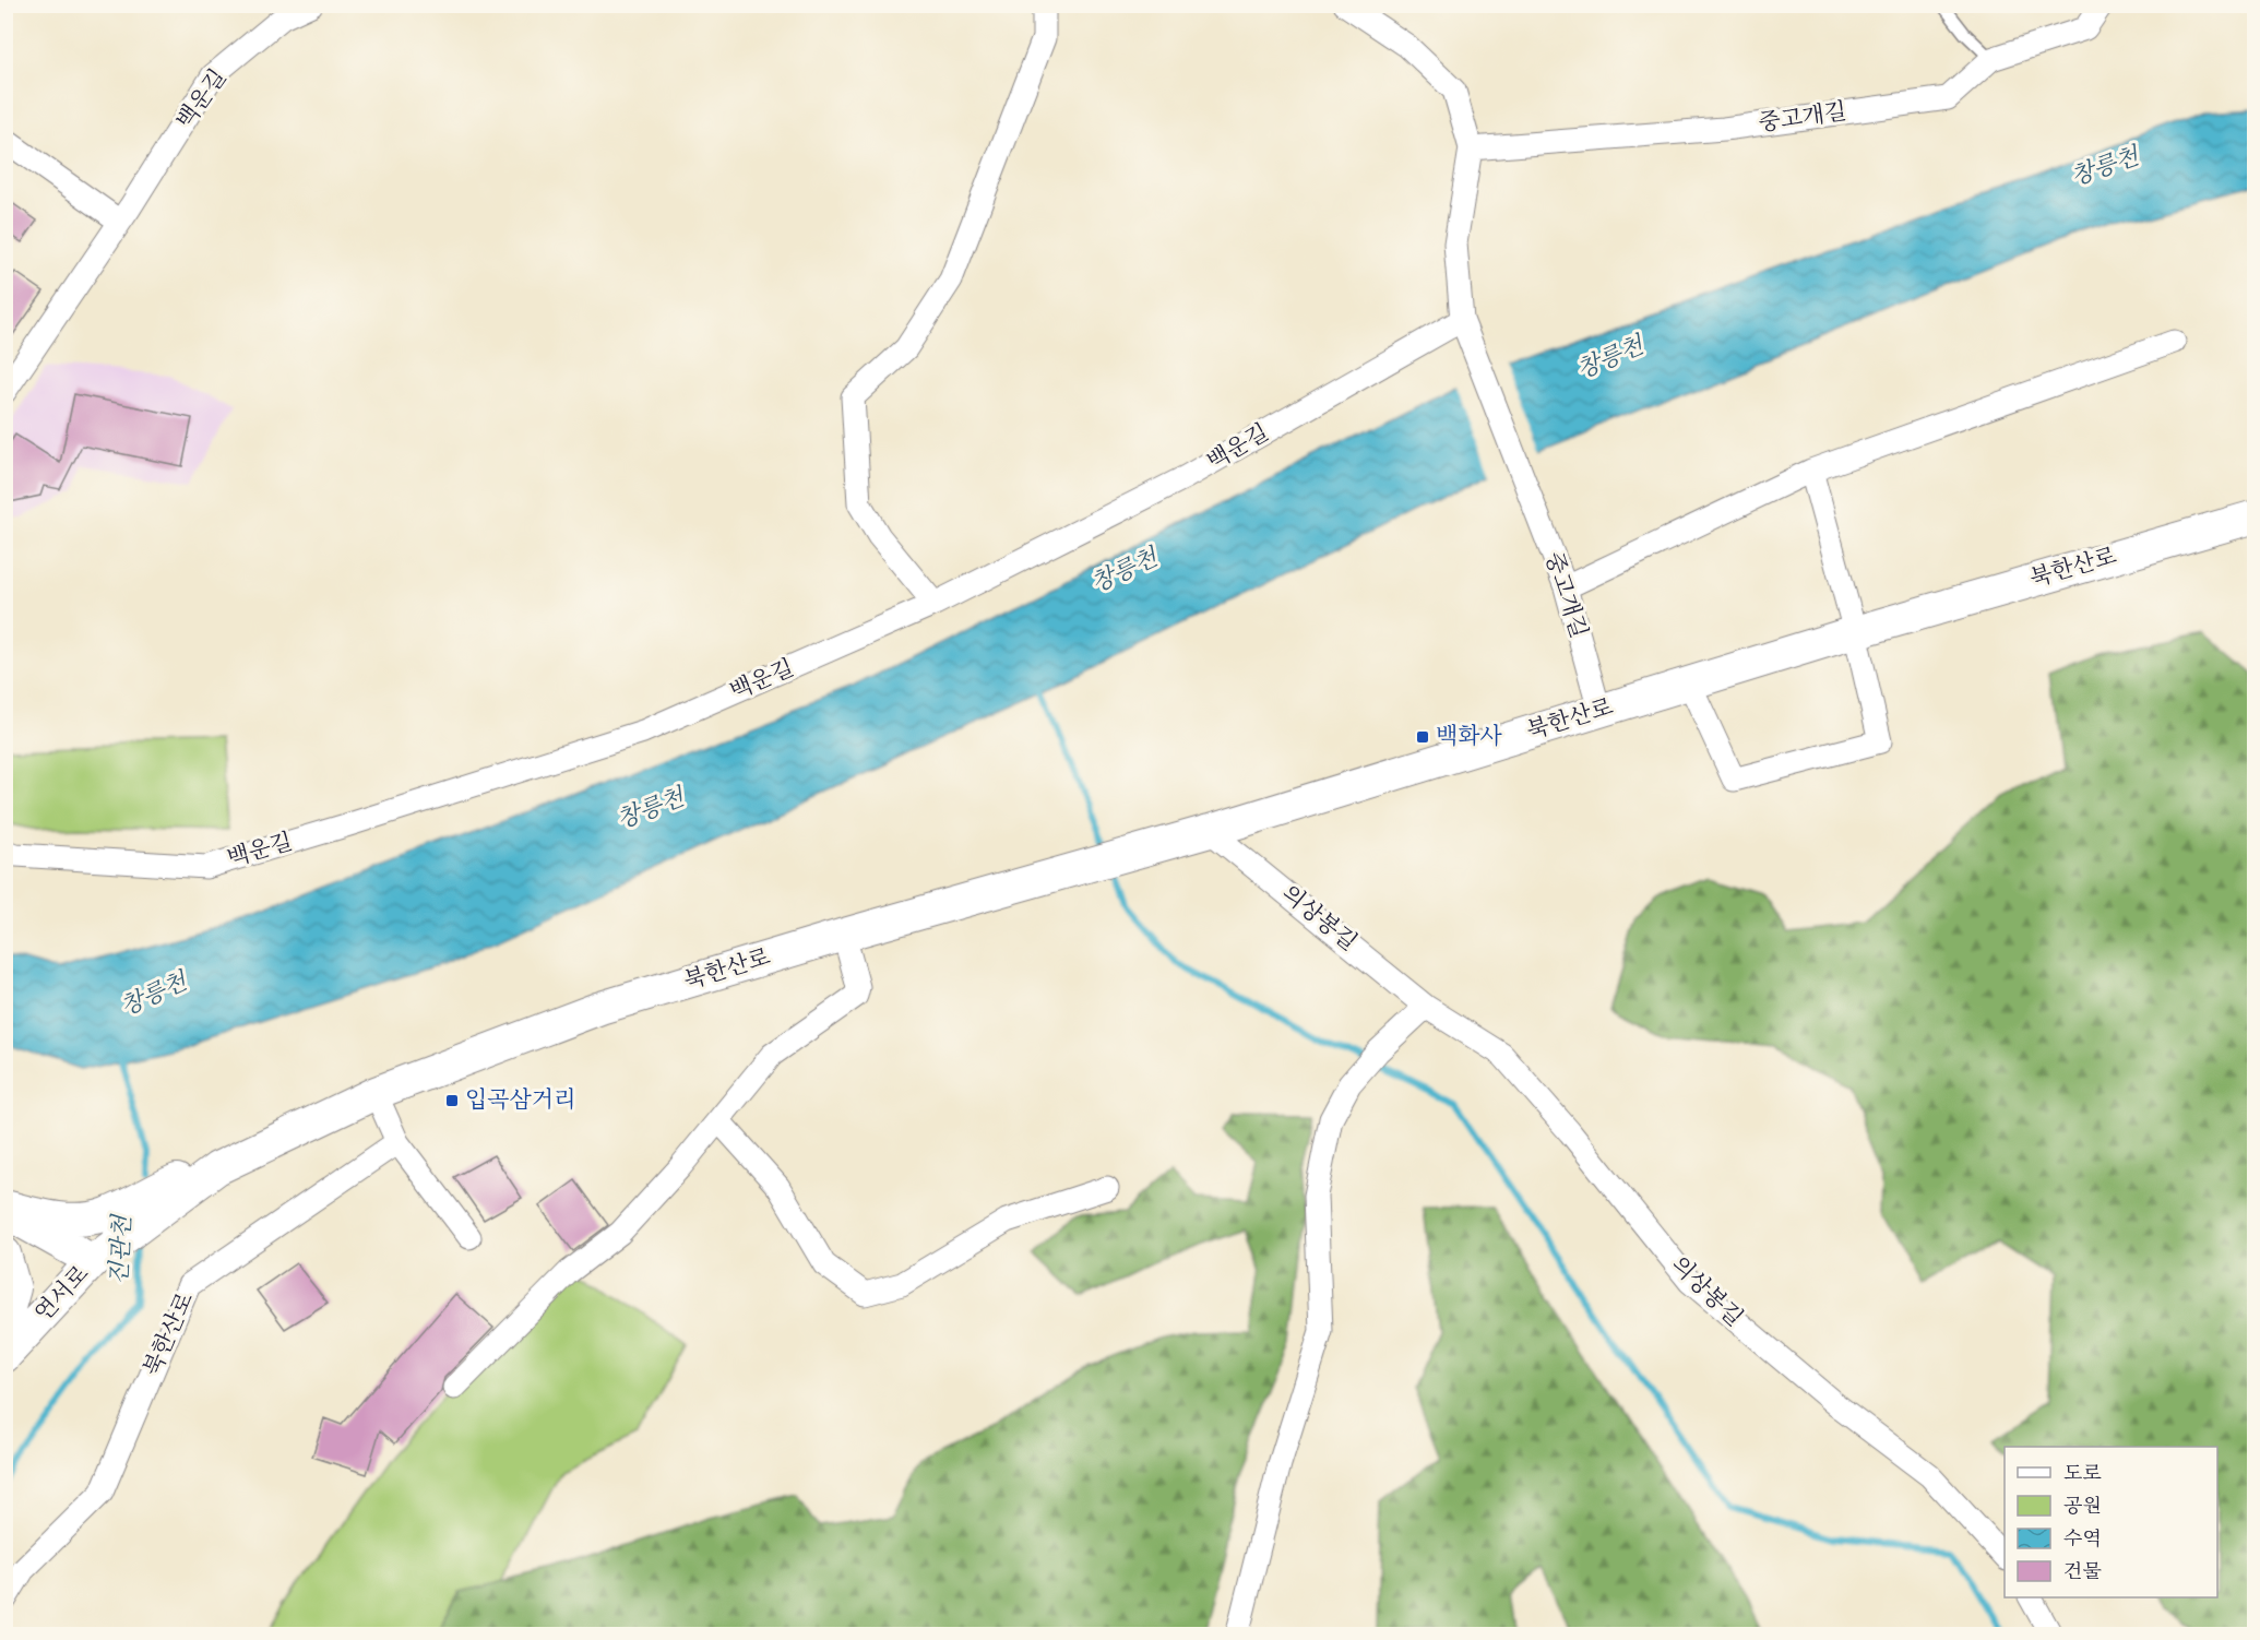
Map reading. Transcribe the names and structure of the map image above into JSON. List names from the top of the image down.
{
  "streets": {
    "main road": ["북한산로", "연서로"],
    "street": ["백운길", "중고개길", "의상봉길"]
  },
  "crossings": [
    ["백운길", "중고개길"],
    ["중고개길", "북한산로"],
    ["북한산로", "의상봉길"],
    ["북한산로", "연서로"]
  ],
  "water": ["창릉천", "진관천"],
  "places": {
    "transit": ["백화사", "입곡삼거리"]
  },
  "legend": [
    "도로",
    "공원",
    "수역",
    "건물"
  ]
}
